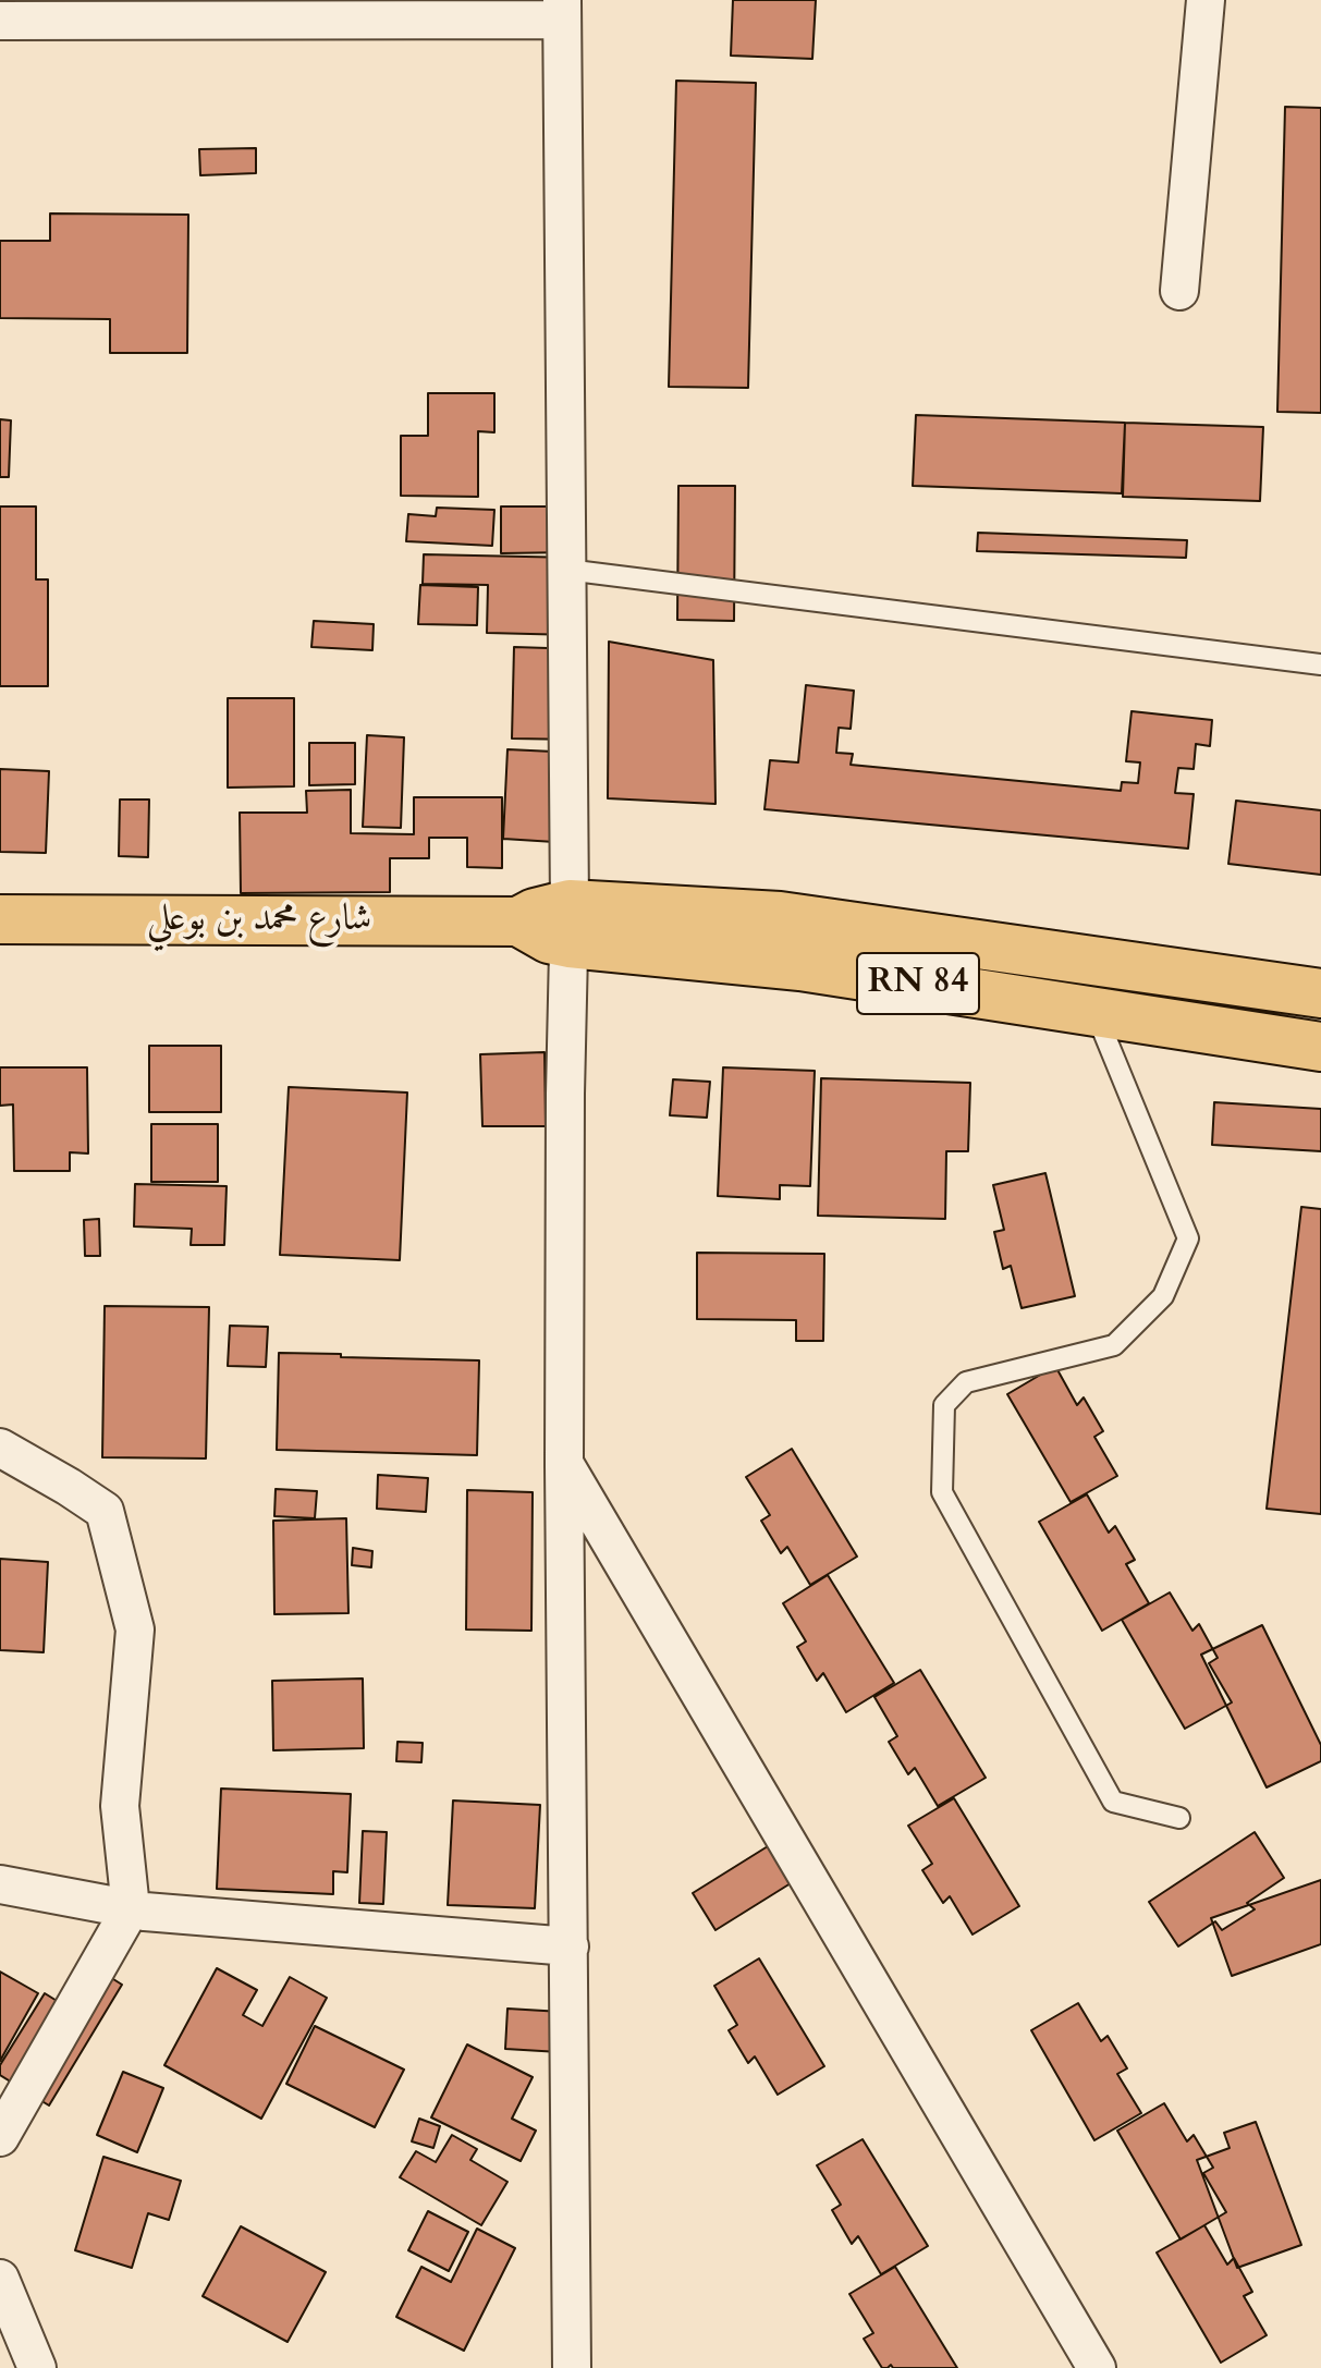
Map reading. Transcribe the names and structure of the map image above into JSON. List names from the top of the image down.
{
  "streets": {
    "main road": ["شارع محمد بن بوعلي", "RN 84"]
  },
  "crossings": [
    ["شارع محمد بن بوعلي", "RN 84"]
  ]
}
